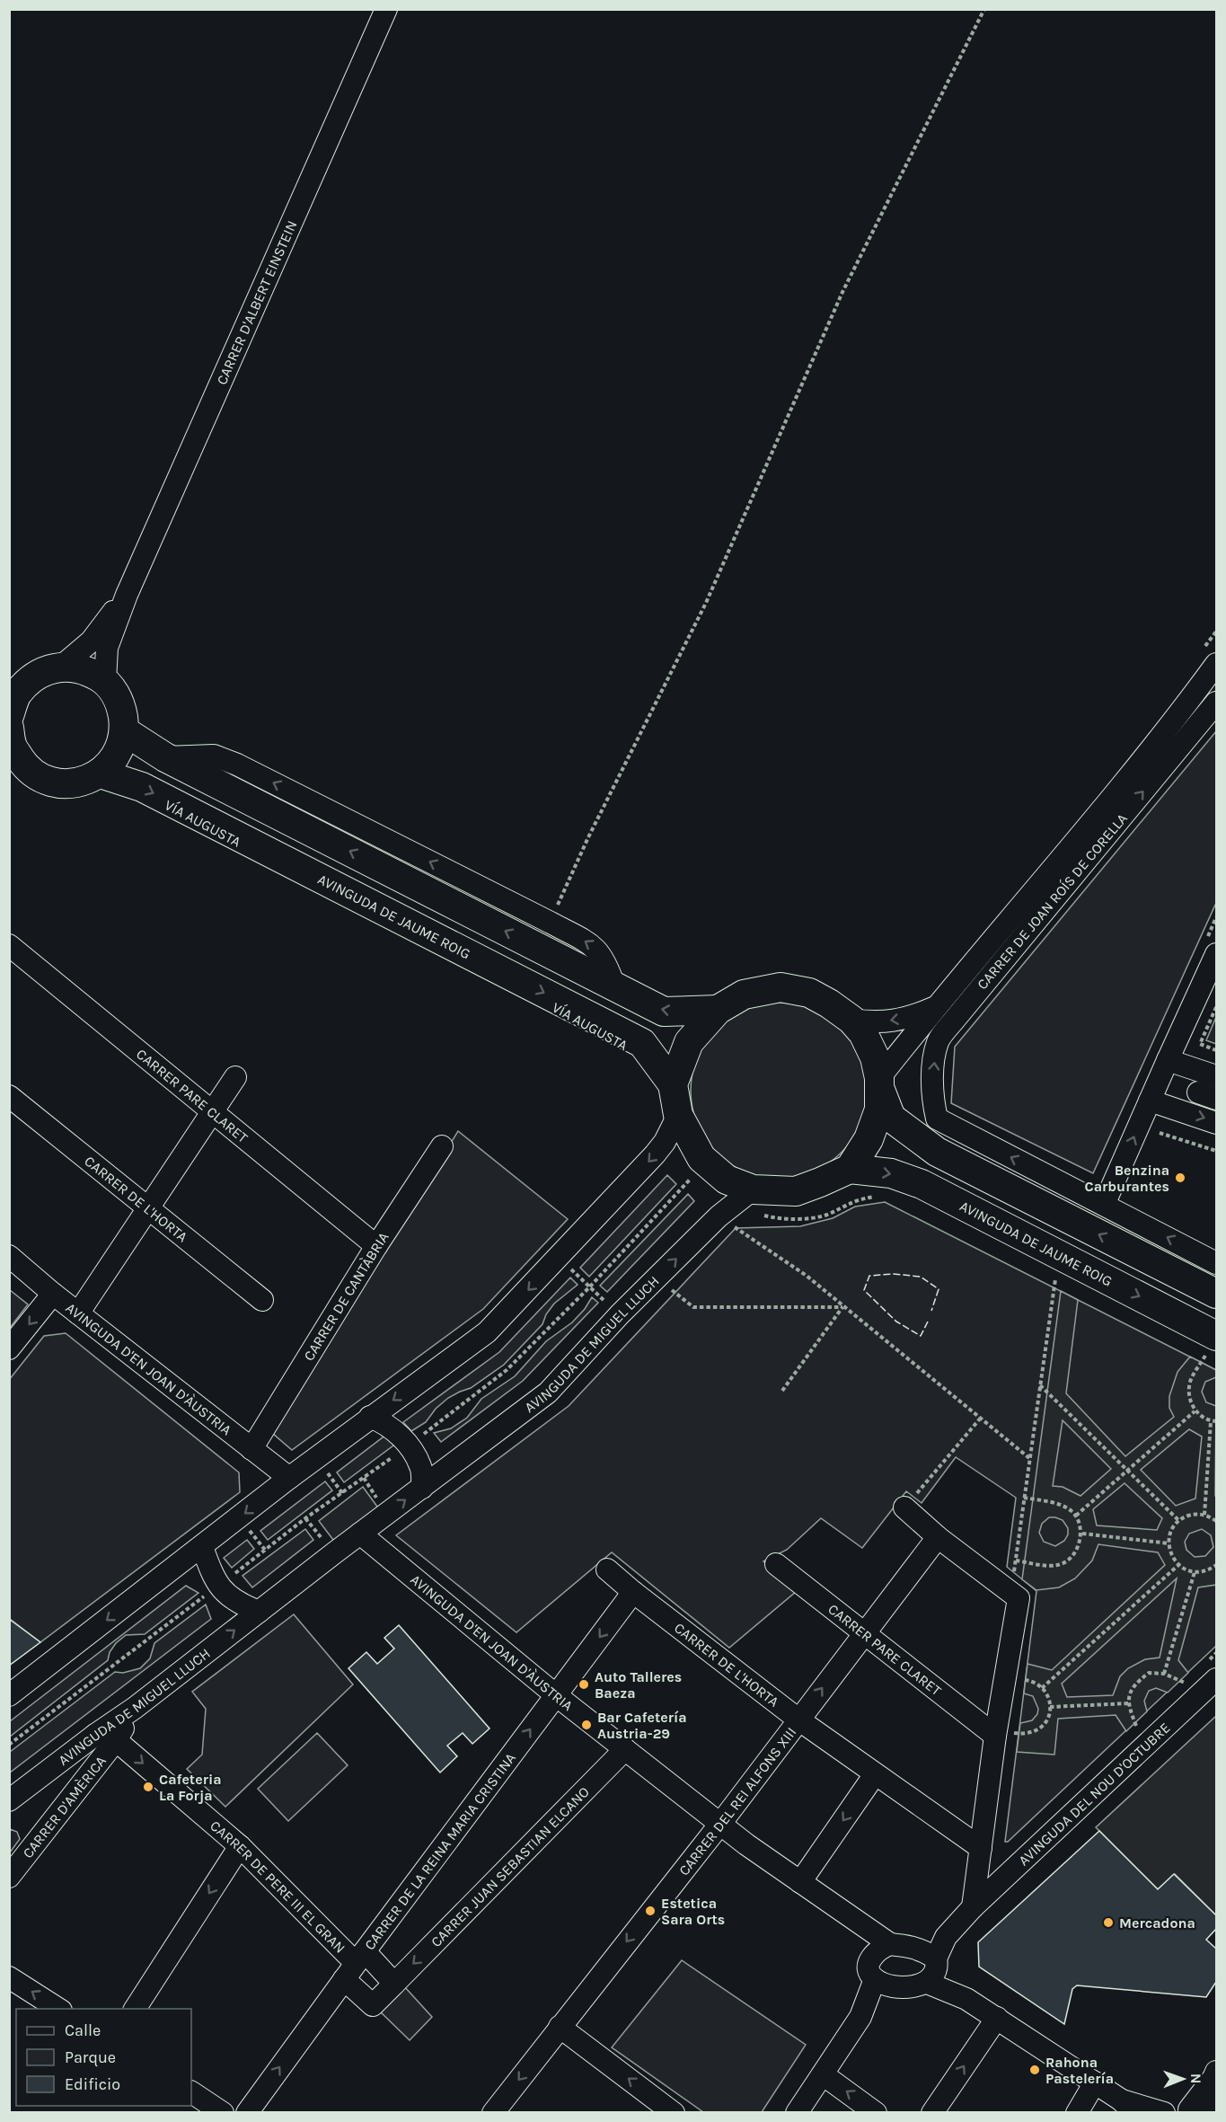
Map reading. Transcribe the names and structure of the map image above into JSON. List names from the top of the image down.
{
  "streets": {
    "main road": ["AVINGUDA DE JAUME ROIG"],
    "street": [
      "CARRER D'ALBERT EINSTEIN",
      "CARRER DE JOAN ROÍS DE CORELLA",
      "CARRER PARE CLARET",
      "CARRER DE L'HORTA",
      "CARRER DE CANTÀBRIA",
      "AVINGUDA DE MIGUEL LLUCH",
      "AVINGUDA D'EN JOAN D'ÀUSTRIA",
      "AVINGUDA DEL NOU D'OCTUBRE",
      "CARRER DEL REI ALFONS XIII",
      "CARRER D'AMÈRICA",
      "CARRER DE LA REINA MARIA CRISTINA",
      "CARRER JUAN SEBASTIAN ELCANO",
      "CARRER DE PERE III EL GRAN"
    ]
  },
  "crossings": [
    ["CARRER PARE CLARET", "CARRER DE CANTÀBRIA"],
    ["CARRER PARE CLARET", "CARRER DEL REI ALFONS XIII"],
    ["CARRER DE L'HORTA", "CARRER DEL REI ALFONS XIII"],
    ["CARRER DE L'HORTA", "CARRER DE LA REINA MARIA CRISTINA"],
    ["CARRER DE CANTÀBRIA", "AVINGUDA D'EN JOAN D'ÀUSTRIA"],
    ["AVINGUDA DE MIGUEL LLUCH", "AVINGUDA D'EN JOAN D'ÀUSTRIA"],
    ["AVINGUDA DE MIGUEL LLUCH", "CARRER D'AMÈRICA"],
    ["AVINGUDA DE MIGUEL LLUCH", "CARRER DE PERE III EL GRAN"],
    ["AVINGUDA D'EN JOAN D'ÀUSTRIA", "CARRER DEL REI ALFONS XIII"],
    ["AVINGUDA D'EN JOAN D'ÀUSTRIA", "CARRER DE LA REINA MARIA CRISTINA"],
    ["AVINGUDA D'EN JOAN D'ÀUSTRIA", "CARRER JUAN SEBASTIAN ELCANO"],
    ["CARRER D'AMÈRICA", "CARRER DE PERE III EL GRAN"],
    ["CARRER DE LA REINA MARIA CRISTINA", "CARRER JUAN SEBASTIAN ELCANO"],
    ["CARRER DE LA REINA MARIA CRISTINA", "CARRER DE PERE III EL GRAN"],
    ["CARRER JUAN SEBASTIAN ELCANO", "CARRER DE PERE III EL GRAN"]
  ],
  "one_way": ["CARRER JUAN SEBASTIAN ELCANO", "CARRER DE PERE III EL GRAN"],
  "places": [
    "Benzina Carburantes",
    "Auto Talleres Baeza",
    "Bar Cafetería Austria-29",
    "Cafeteria La Forja",
    "Estetica Sara Orts",
    "Mercadona",
    "Rahona Pastelería"
  ],
  "legend": ["Calle", "Parque", "Edificio"],
  "north": "right"
}
